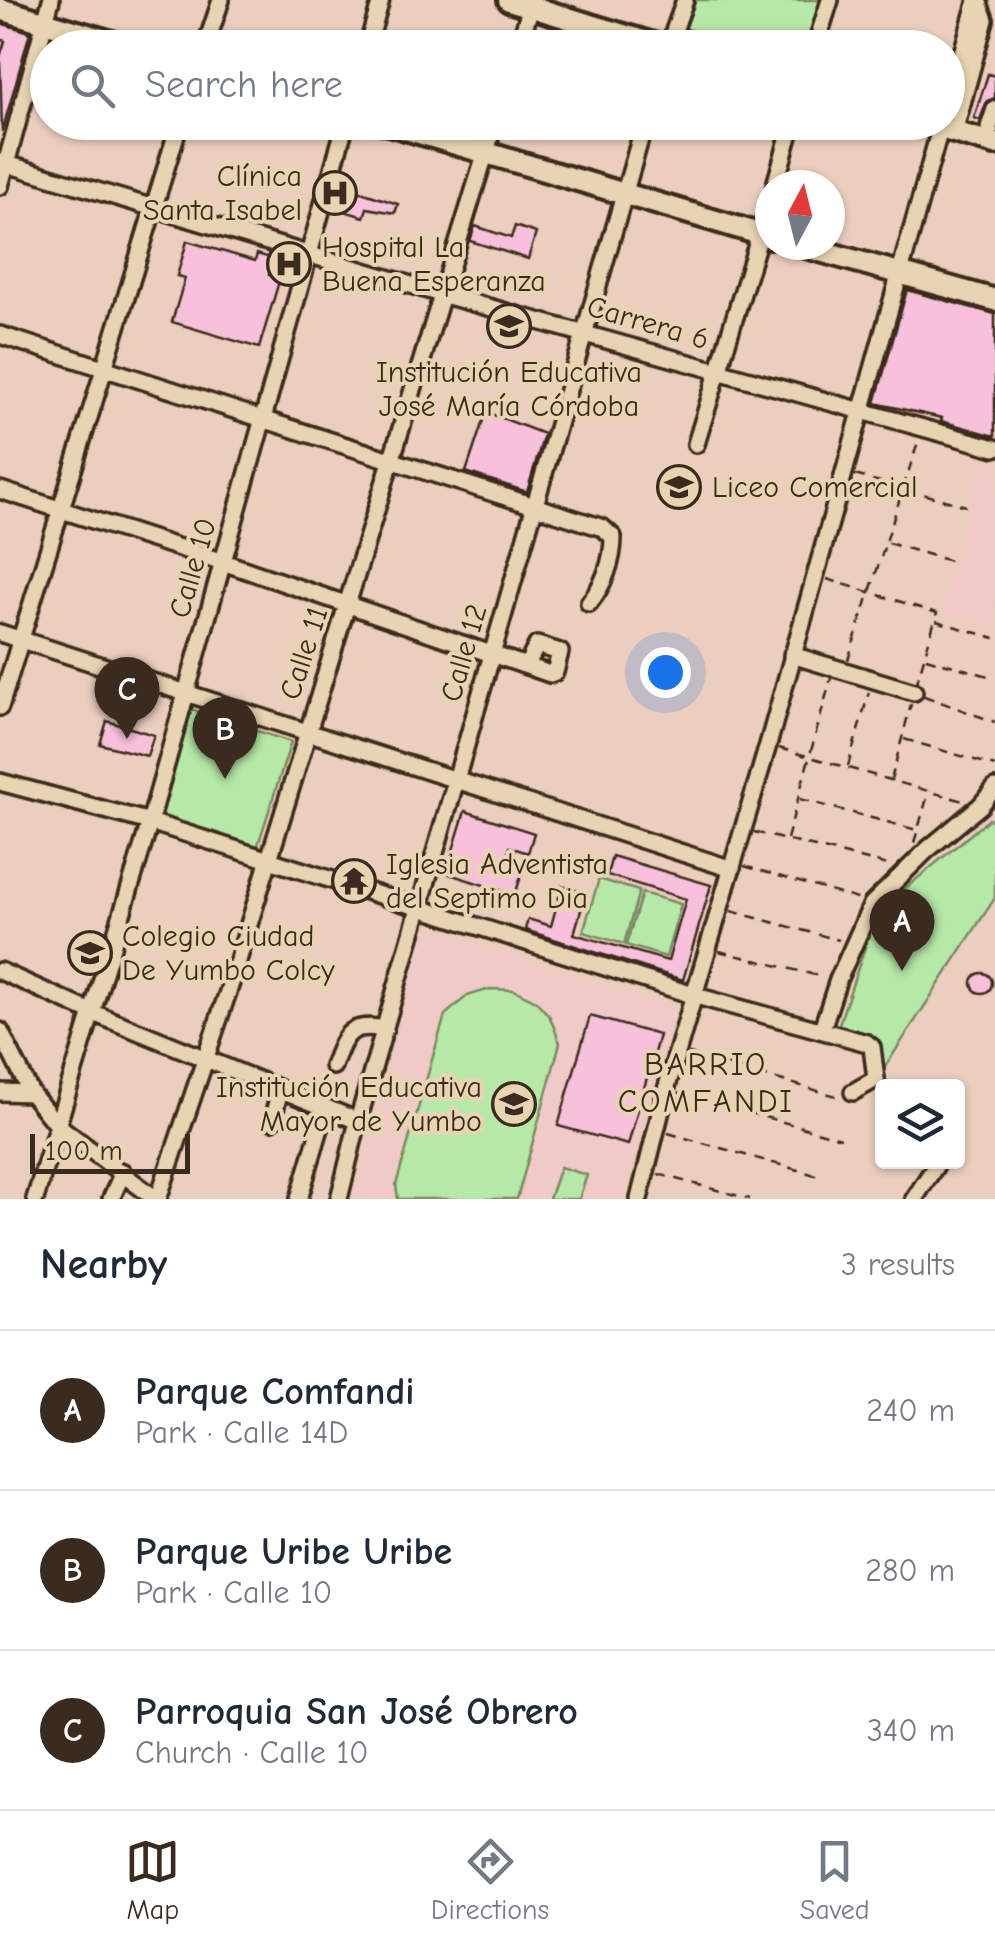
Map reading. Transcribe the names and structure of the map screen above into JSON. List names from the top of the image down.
{
  "streets": {
    "street": [
      "Carrera 6",
      "Calle 10",
      "Calle 11",
      "Calle 12"
    ]
  },
  "crossings": [
    ["Carrera 6", "Calle 10"],
    ["Carrera 6", "Calle 11"],
    ["Carrera 6", "Calle 12"]
  ],
  "districts": ["BARRIO COMFANDI"],
  "places": {
    "hospital": ["Clínica Santa Isabel", "Hospital La Buena Esperanza"],
    "school or university": [
      "Institución Educativa José María Córdoba",
      "Liceo Comercial",
      "Colegio Ciudad De Yumbo Colcy",
      "Institución Educativa Mayor de Yumbo"
    ],
    "temple": ["Iglesia Adventista del Septimo Dia"]
  },
  "scale_bar": "100 m",
  "north": "top",
  "page": {
    "search": "Search here",
    "pins": ["C", "B", "A"],
    "scale": "100 m",
    "heading": ["Nearby", "3 results"],
    "list": [
      {
        "mark": "A",
        "name": "Parque Comfandi",
        "note": "Park · Calle 14D",
        "value": "240 m"
      },
      {
        "mark": "B",
        "name": "Parque Uribe Uribe",
        "note": "Park · Calle 10",
        "value": "280 m"
      },
      {
        "mark": "C",
        "name": "Parroquia San José Obrero",
        "note": "Church · Calle 10",
        "value": "340 m"
      }
    ],
    "nav": ["Map", "Directions", "Saved"]
  }
}
